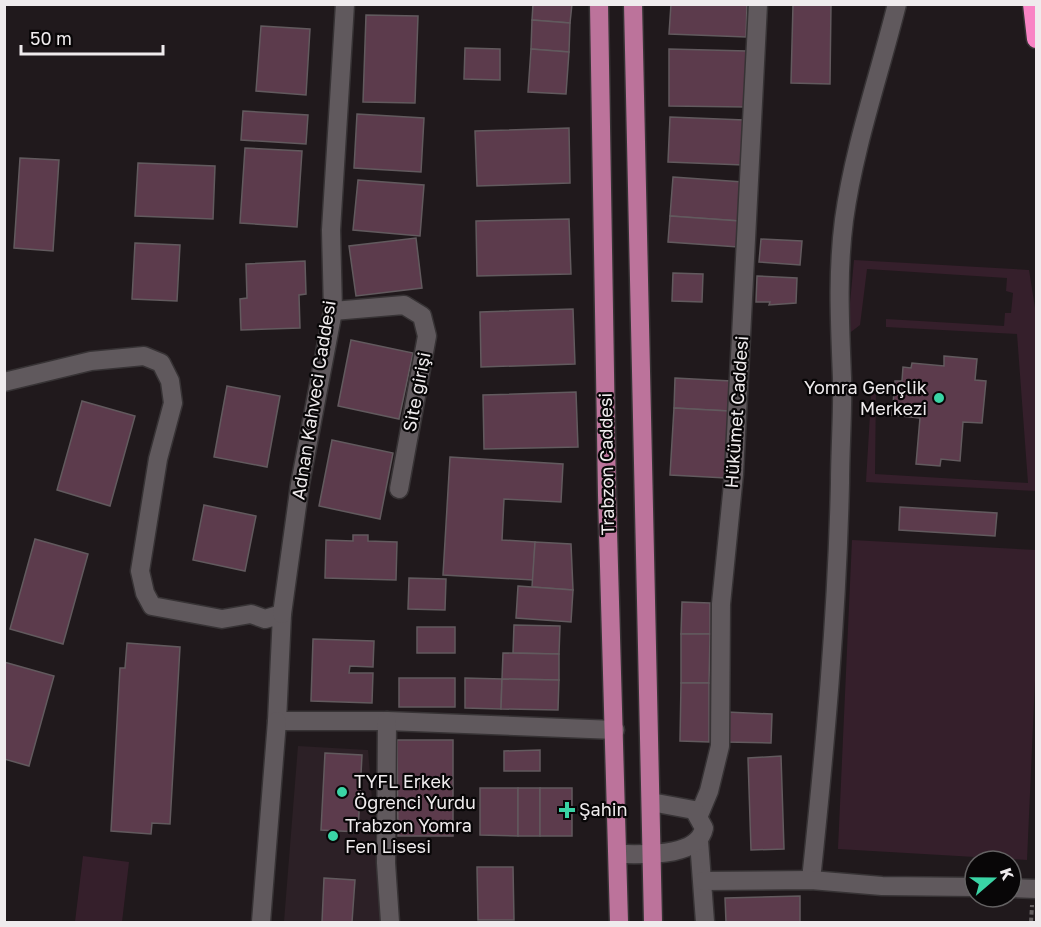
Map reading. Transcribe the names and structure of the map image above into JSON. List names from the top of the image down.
{
  "streets": {
    "main road": ["Trabzon Caddesi"],
    "street": ["Site girişi", "Adnan Kahveci Caddesi", "Hükümet Caddesi"]
  },
  "crossings": [
    ["Site girişi", "Adnan Kahveci Caddesi"]
  ],
  "places": {
    "other": ["Yomra Gençlik Merkezi", "TYFL Erkek Öğrenci Yurdu", "Trabzon Yomra Fen Lisesi"],
    "health": ["Şahin"]
  },
  "scale_bar": "50 m",
  "north": "right"
}
